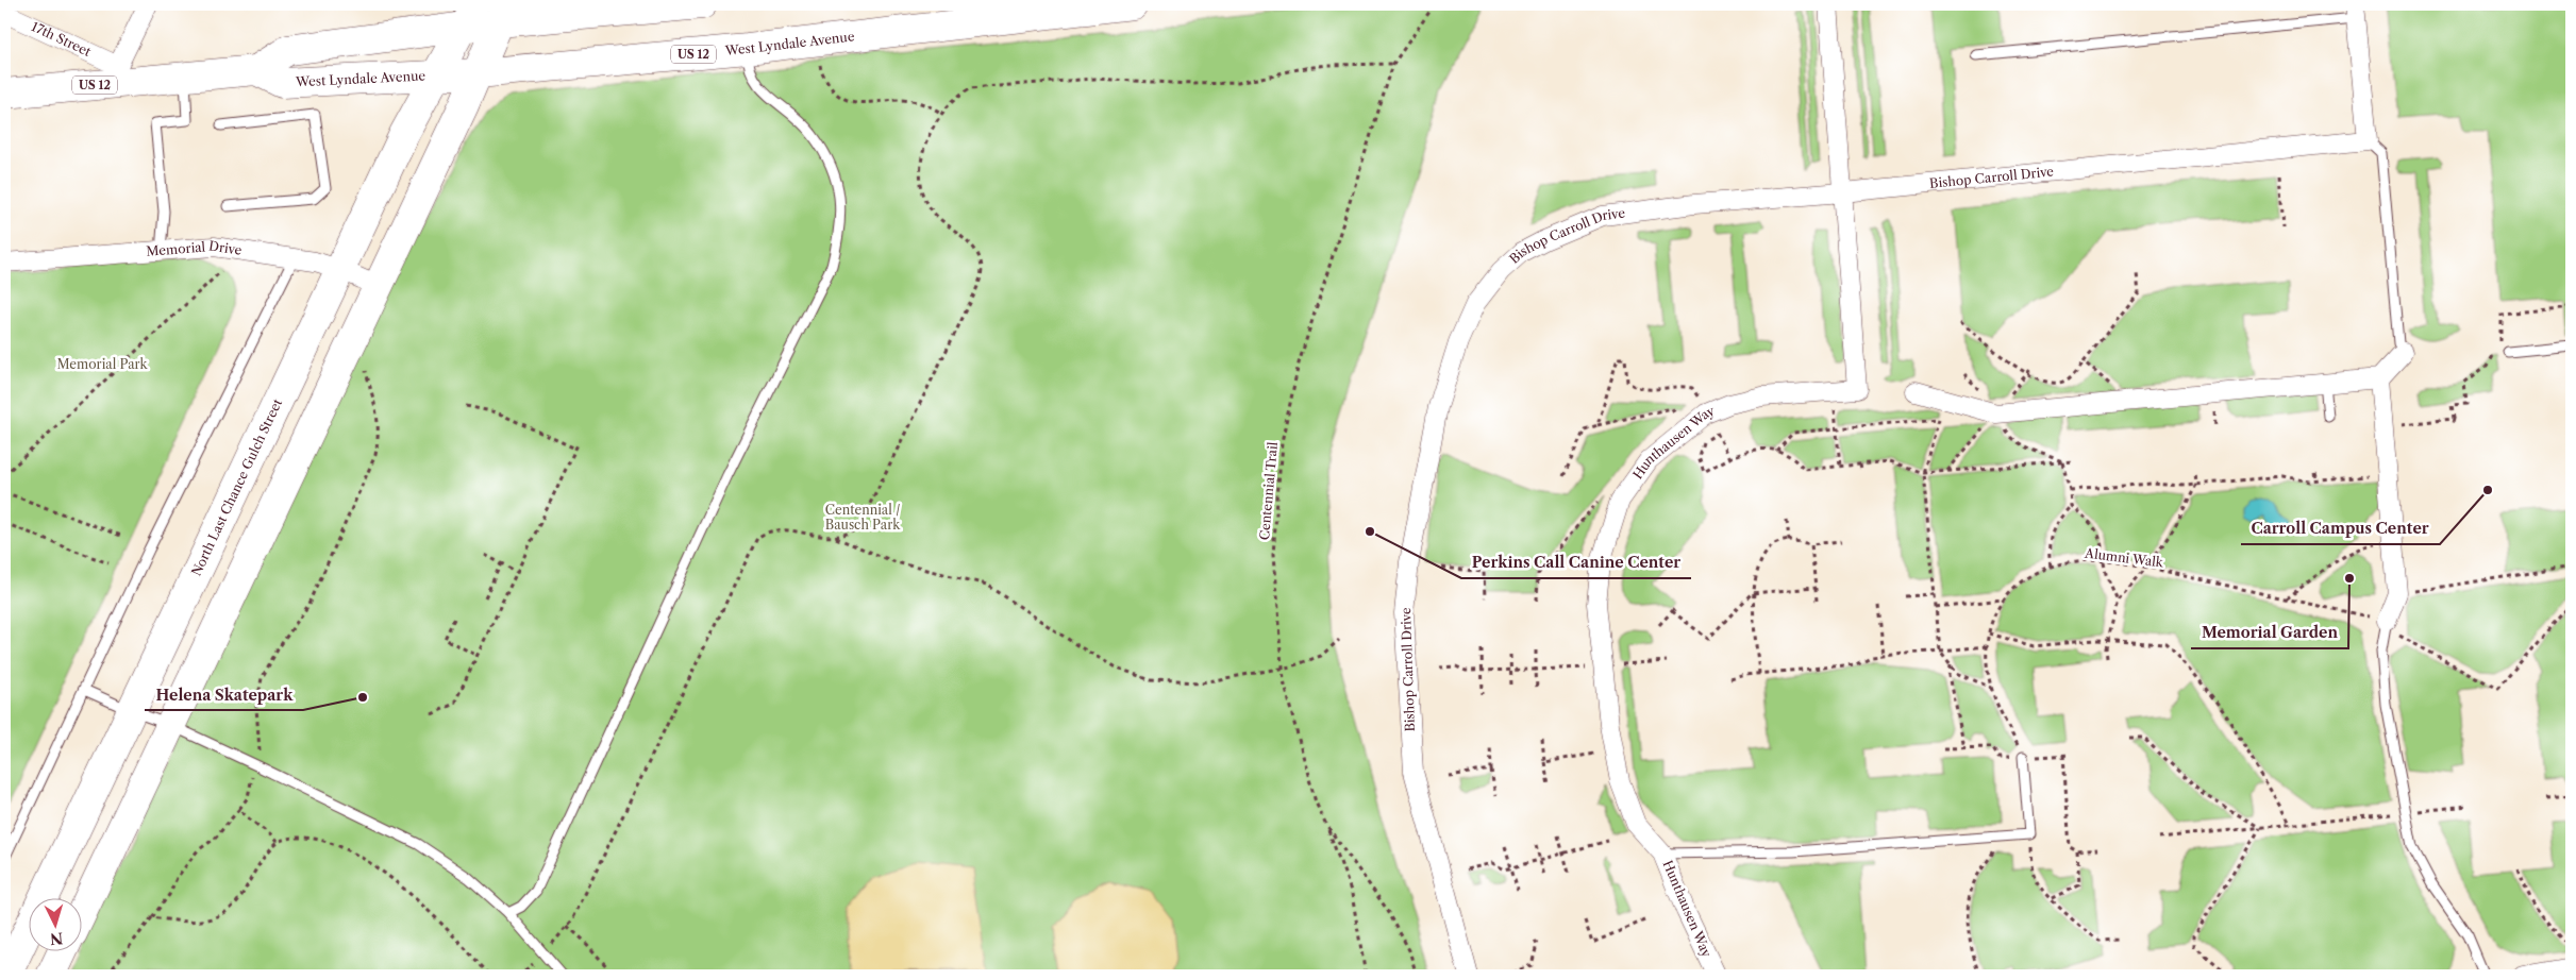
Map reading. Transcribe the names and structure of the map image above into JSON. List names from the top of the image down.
{
  "streets": {
    "main road": ["West Lyndale Avenue", "US 12", "North Last Chance Gulch Street"],
    "street": [
      "17th Street",
      "Bishop Carroll Drive",
      "Memorial Drive",
      "Hunthausen Way"
    ],
    "path": ["Centennial Trail", "Alumni Walk"]
  },
  "crossings": [
    ["17th Street", "US 12"],
    ["West Lyndale Avenue", "US 12"],
    ["West Lyndale Avenue", "North Last Chance Gulch Street"],
    ["US 12", "North Last Chance Gulch Street"],
    ["Bishop Carroll Drive", "Hunthausen Way"],
    ["Memorial Drive", "North Last Chance Gulch Street"]
  ],
  "parks": ["Memorial Park", "Centennial / Bausch Park"],
  "places": [
    "Carroll Campus Center",
    "Perkins Call Canine Center",
    "Memorial Garden",
    "Helena Skatepark"
  ],
  "north": "bottom"
}
